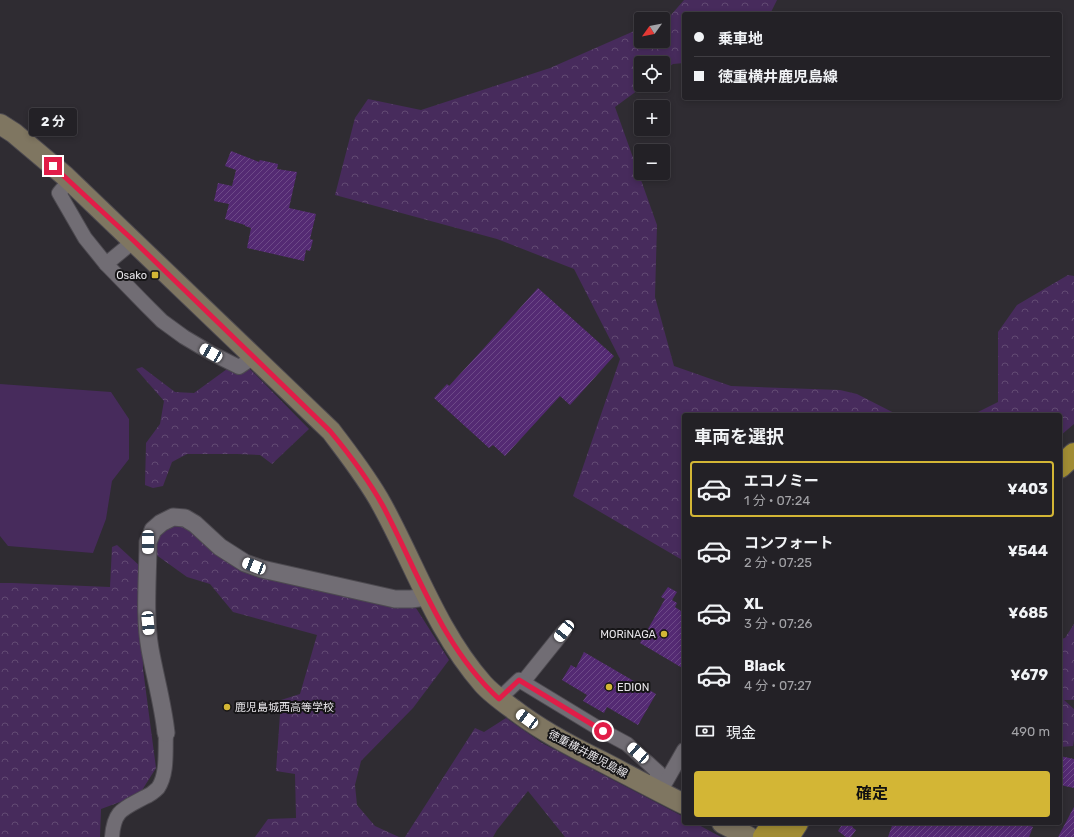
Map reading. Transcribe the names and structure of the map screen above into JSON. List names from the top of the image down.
{
  "streets": {
    "main road": ["徳重横井鹿児島線"]
  },
  "places": {
    "transit": ["Osako"],
    "other": ["MORiNAGA", "EDION", "鹿児島城西高等学校"]
  },
  "north": "bottom left",
  "page": {
    "map_buttons": ["+", "−"],
    "banner": ["乗車地", "徳重横井鹿児島線"],
    "bubble": "2 分",
    "heading": "車両を選択",
    "list": [
      {
        "name": "エコノミー",
        "note": "1 分 · 07:24",
        "value": "¥403"
      },
      {
        "name": "コンフォート",
        "note": "2 分 · 07:25",
        "value": "¥544"
      },
      {
        "name": "XL",
        "note": "3 分 · 07:26",
        "value": "¥685"
      },
      {
        "name": "Black",
        "note": "4 分 · 07:27",
        "value": "¥679"
      }
    ],
    "pay": ["現金", "490 m"],
    "buttons": "確定"
  }
}
